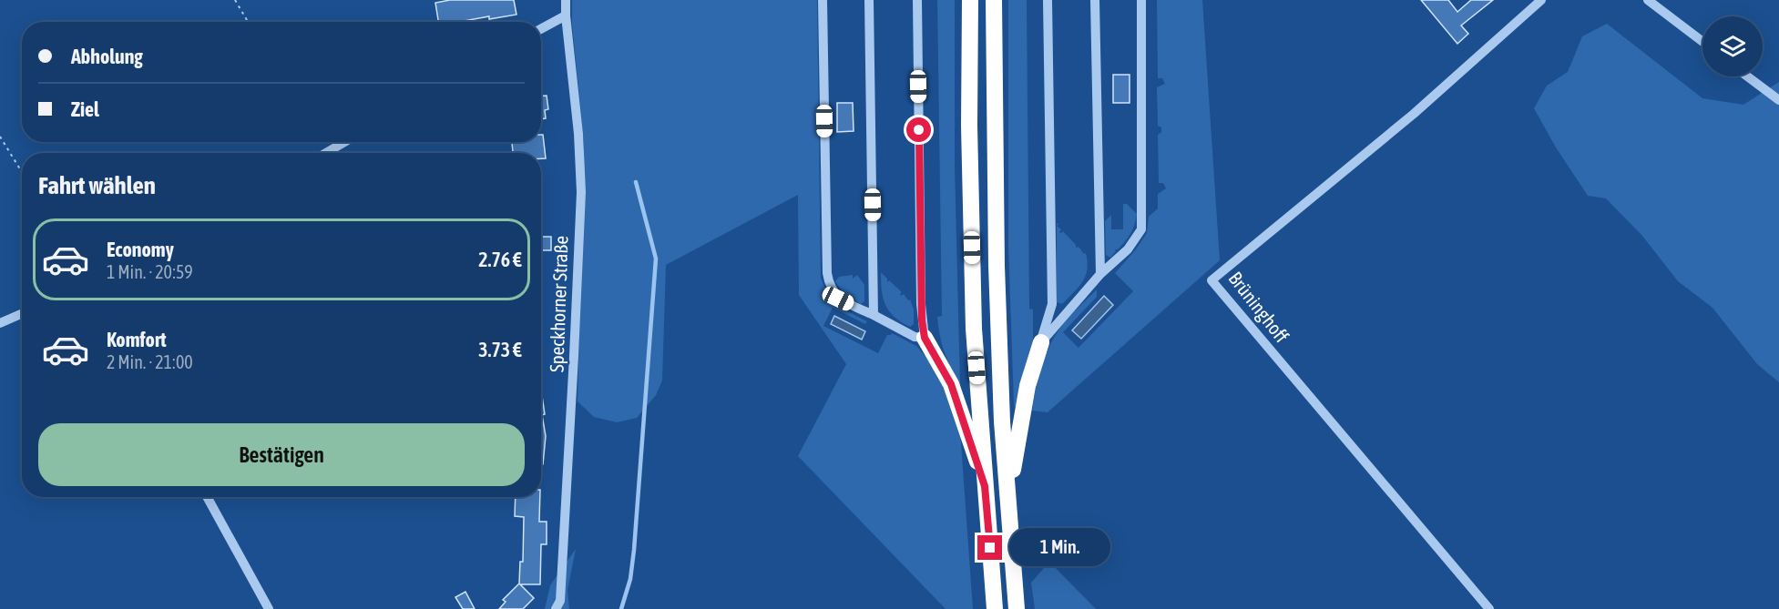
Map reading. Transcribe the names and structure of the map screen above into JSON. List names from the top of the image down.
{
  "streets": {
    "street": ["Speckhorner Straße", "Brüninghoff"]
  },
  "page": {
    "banner": ["Abholung", "Ziel"],
    "heading": "Fahrt wählen",
    "list": [
      {
        "name": "Economy",
        "note": "1 Min. · 20:59",
        "value": "2.76 €"
      },
      {
        "name": "Komfort",
        "note": "2 Min. · 21:00",
        "value": "3.73 €"
      }
    ],
    "buttons": "Bestätigen",
    "bubble": "1 Min."
  }
}
